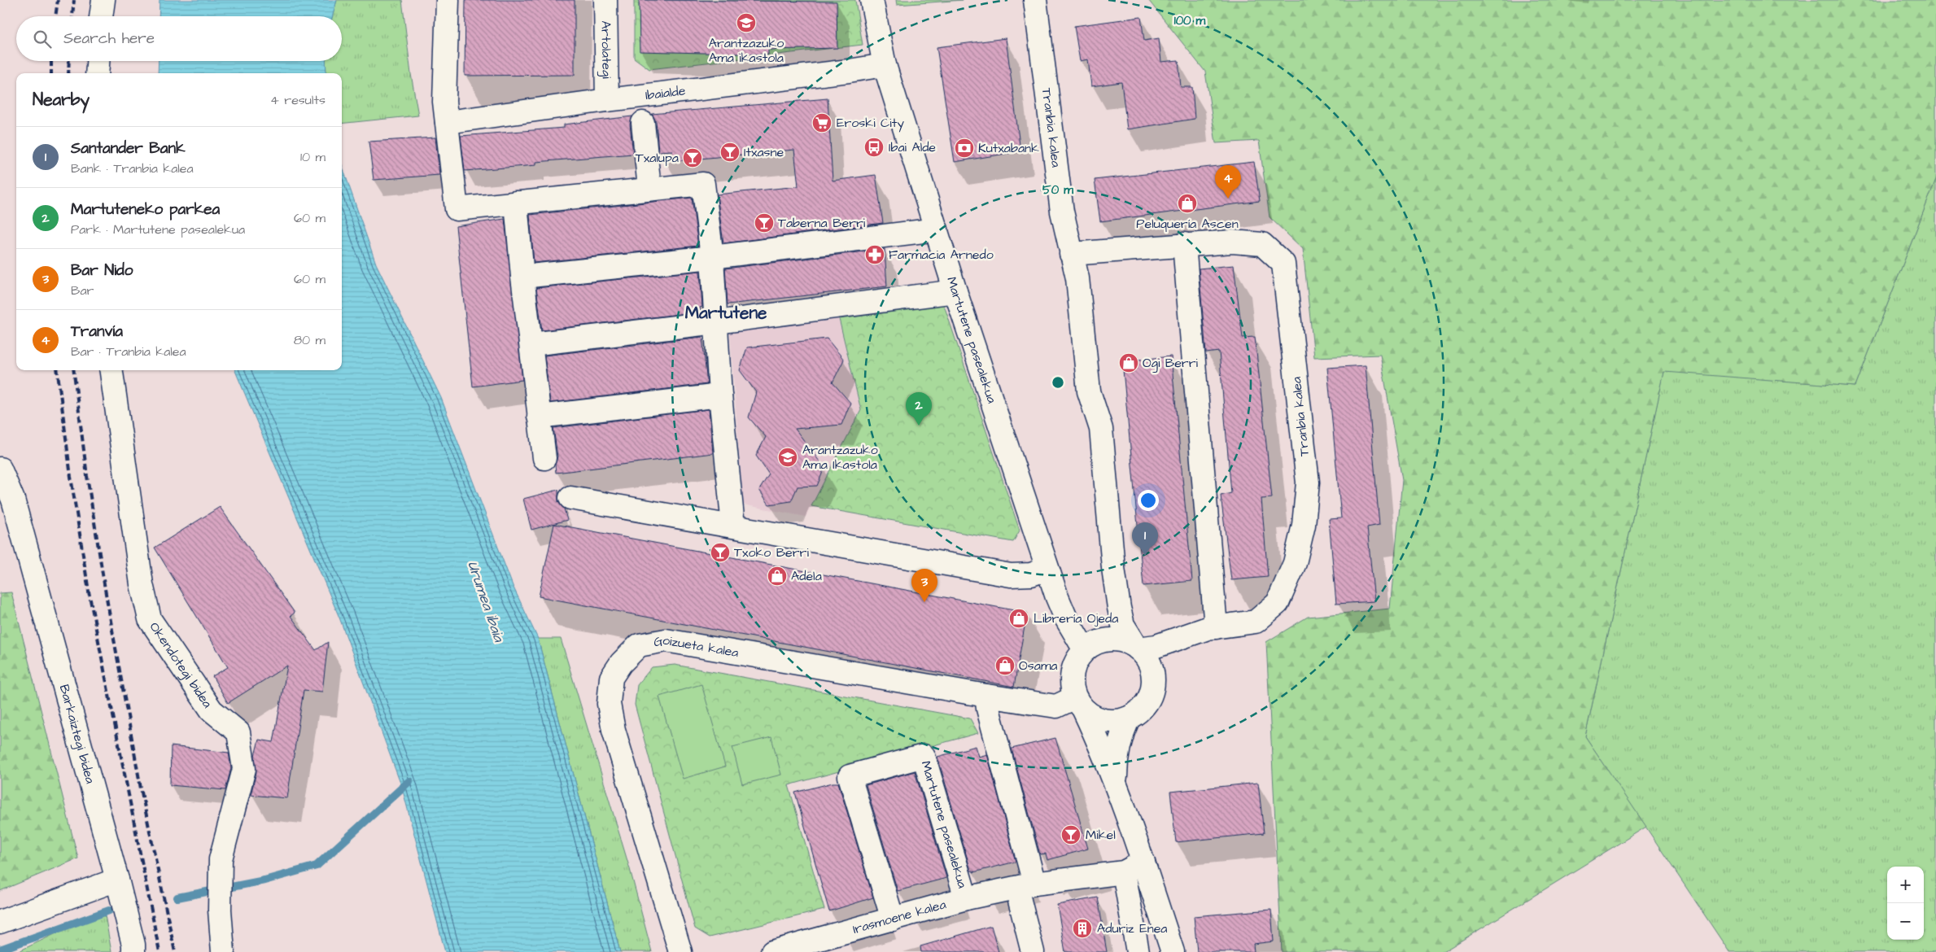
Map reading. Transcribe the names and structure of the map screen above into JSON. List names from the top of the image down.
{
  "streets": {
    "street": [
      "Artolategi",
      "Ibaialde",
      "Tranbia kalea",
      "Martutene pasealekua",
      "Goizueta kalea",
      "Okendotegi bidea",
      "Barkaiztegi bidea",
      "Irasmoene kalea"
    ]
  },
  "crossings": [
    ["Artolategi", "Ibaialde"],
    ["Ibaialde", "Martutene pasealekua"],
    ["Tranbia kalea", "Martutene pasealekua"],
    ["Tranbia kalea", "Goizueta kalea"],
    ["Martutene pasealekua", "Goizueta kalea"],
    ["Martutene pasealekua", "Irasmoene kalea"]
  ],
  "districts": ["Martutene"],
  "water": ["Urumea ibaia"],
  "places": {
    "school or university": ["Arantzazuko Ama ikastola", "Arantzazuko Ama Ikastola"],
    "supermarket": ["Eroski City"],
    "bus stop": ["Ibai Alde"],
    "bank": ["Kutxabank"],
    "bar": [
      "Itxasne",
      "Txalupa",
      "Taberna Berri",
      "Txoko Berri",
      "Mikel"
    ],
    "shop": [
      "Peluquería Ascen",
      "Ogi Berri",
      "Adela",
      "Librería Ojeda",
      "Osama"
    ],
    "pharmacy": ["Farmacia Arnedo"],
    "building": ["Aduriz Enea"]
  },
  "page": {
    "search": "Search here",
    "heading": ["Nearby", "4 results"],
    "list": [
      {
        "mark": "1",
        "name": "Santander Bank",
        "note": "Bank · Tranbia kalea",
        "value": "10 m"
      },
      {
        "mark": "2",
        "name": "Martuteneko parkea",
        "note": "Park · Martutene pasealekua",
        "value": "60 m"
      },
      {
        "mark": "3",
        "name": "Bar Nido",
        "note": "Bar",
        "value": "60 m"
      },
      {
        "mark": "4",
        "name": "Tranvía",
        "note": "Bar · Tranbia kalea",
        "value": "80 m"
      }
    ],
    "pins": [
      "4",
      "2",
      "1",
      "3"
    ],
    "map_buttons": ["+", "−"]
  },
  "rings": ["100 m", "50 m"]
}
